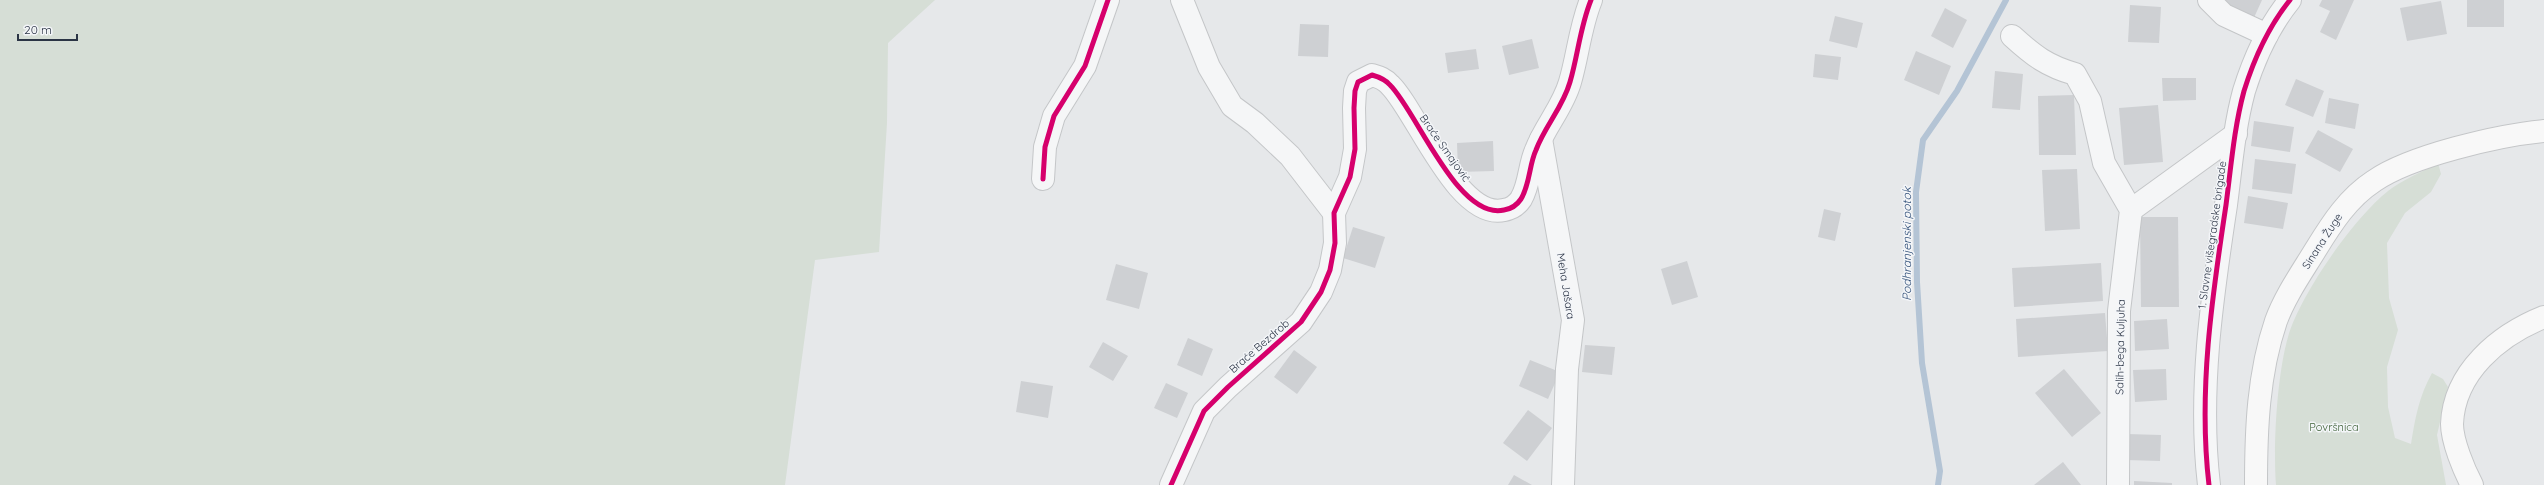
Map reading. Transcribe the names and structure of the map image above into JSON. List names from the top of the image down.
{
  "streets": {
    "main road": ["Sinana Žuge"],
    "street": [
      "Braće Smajović",
      "1. Slavne višegradske brigade",
      "Meha Jašara",
      "Braće Bezdrob",
      "Salih-bega Kuljuha"
    ]
  },
  "crossings": [
    ["Braće Smajović", "Meha Jašara"],
    ["Braće Smajović", "Braće Bezdrob"]
  ],
  "water": ["Podhranjenski potok"],
  "parks": ["Površnica"],
  "scale_bar": "20 m"
}
